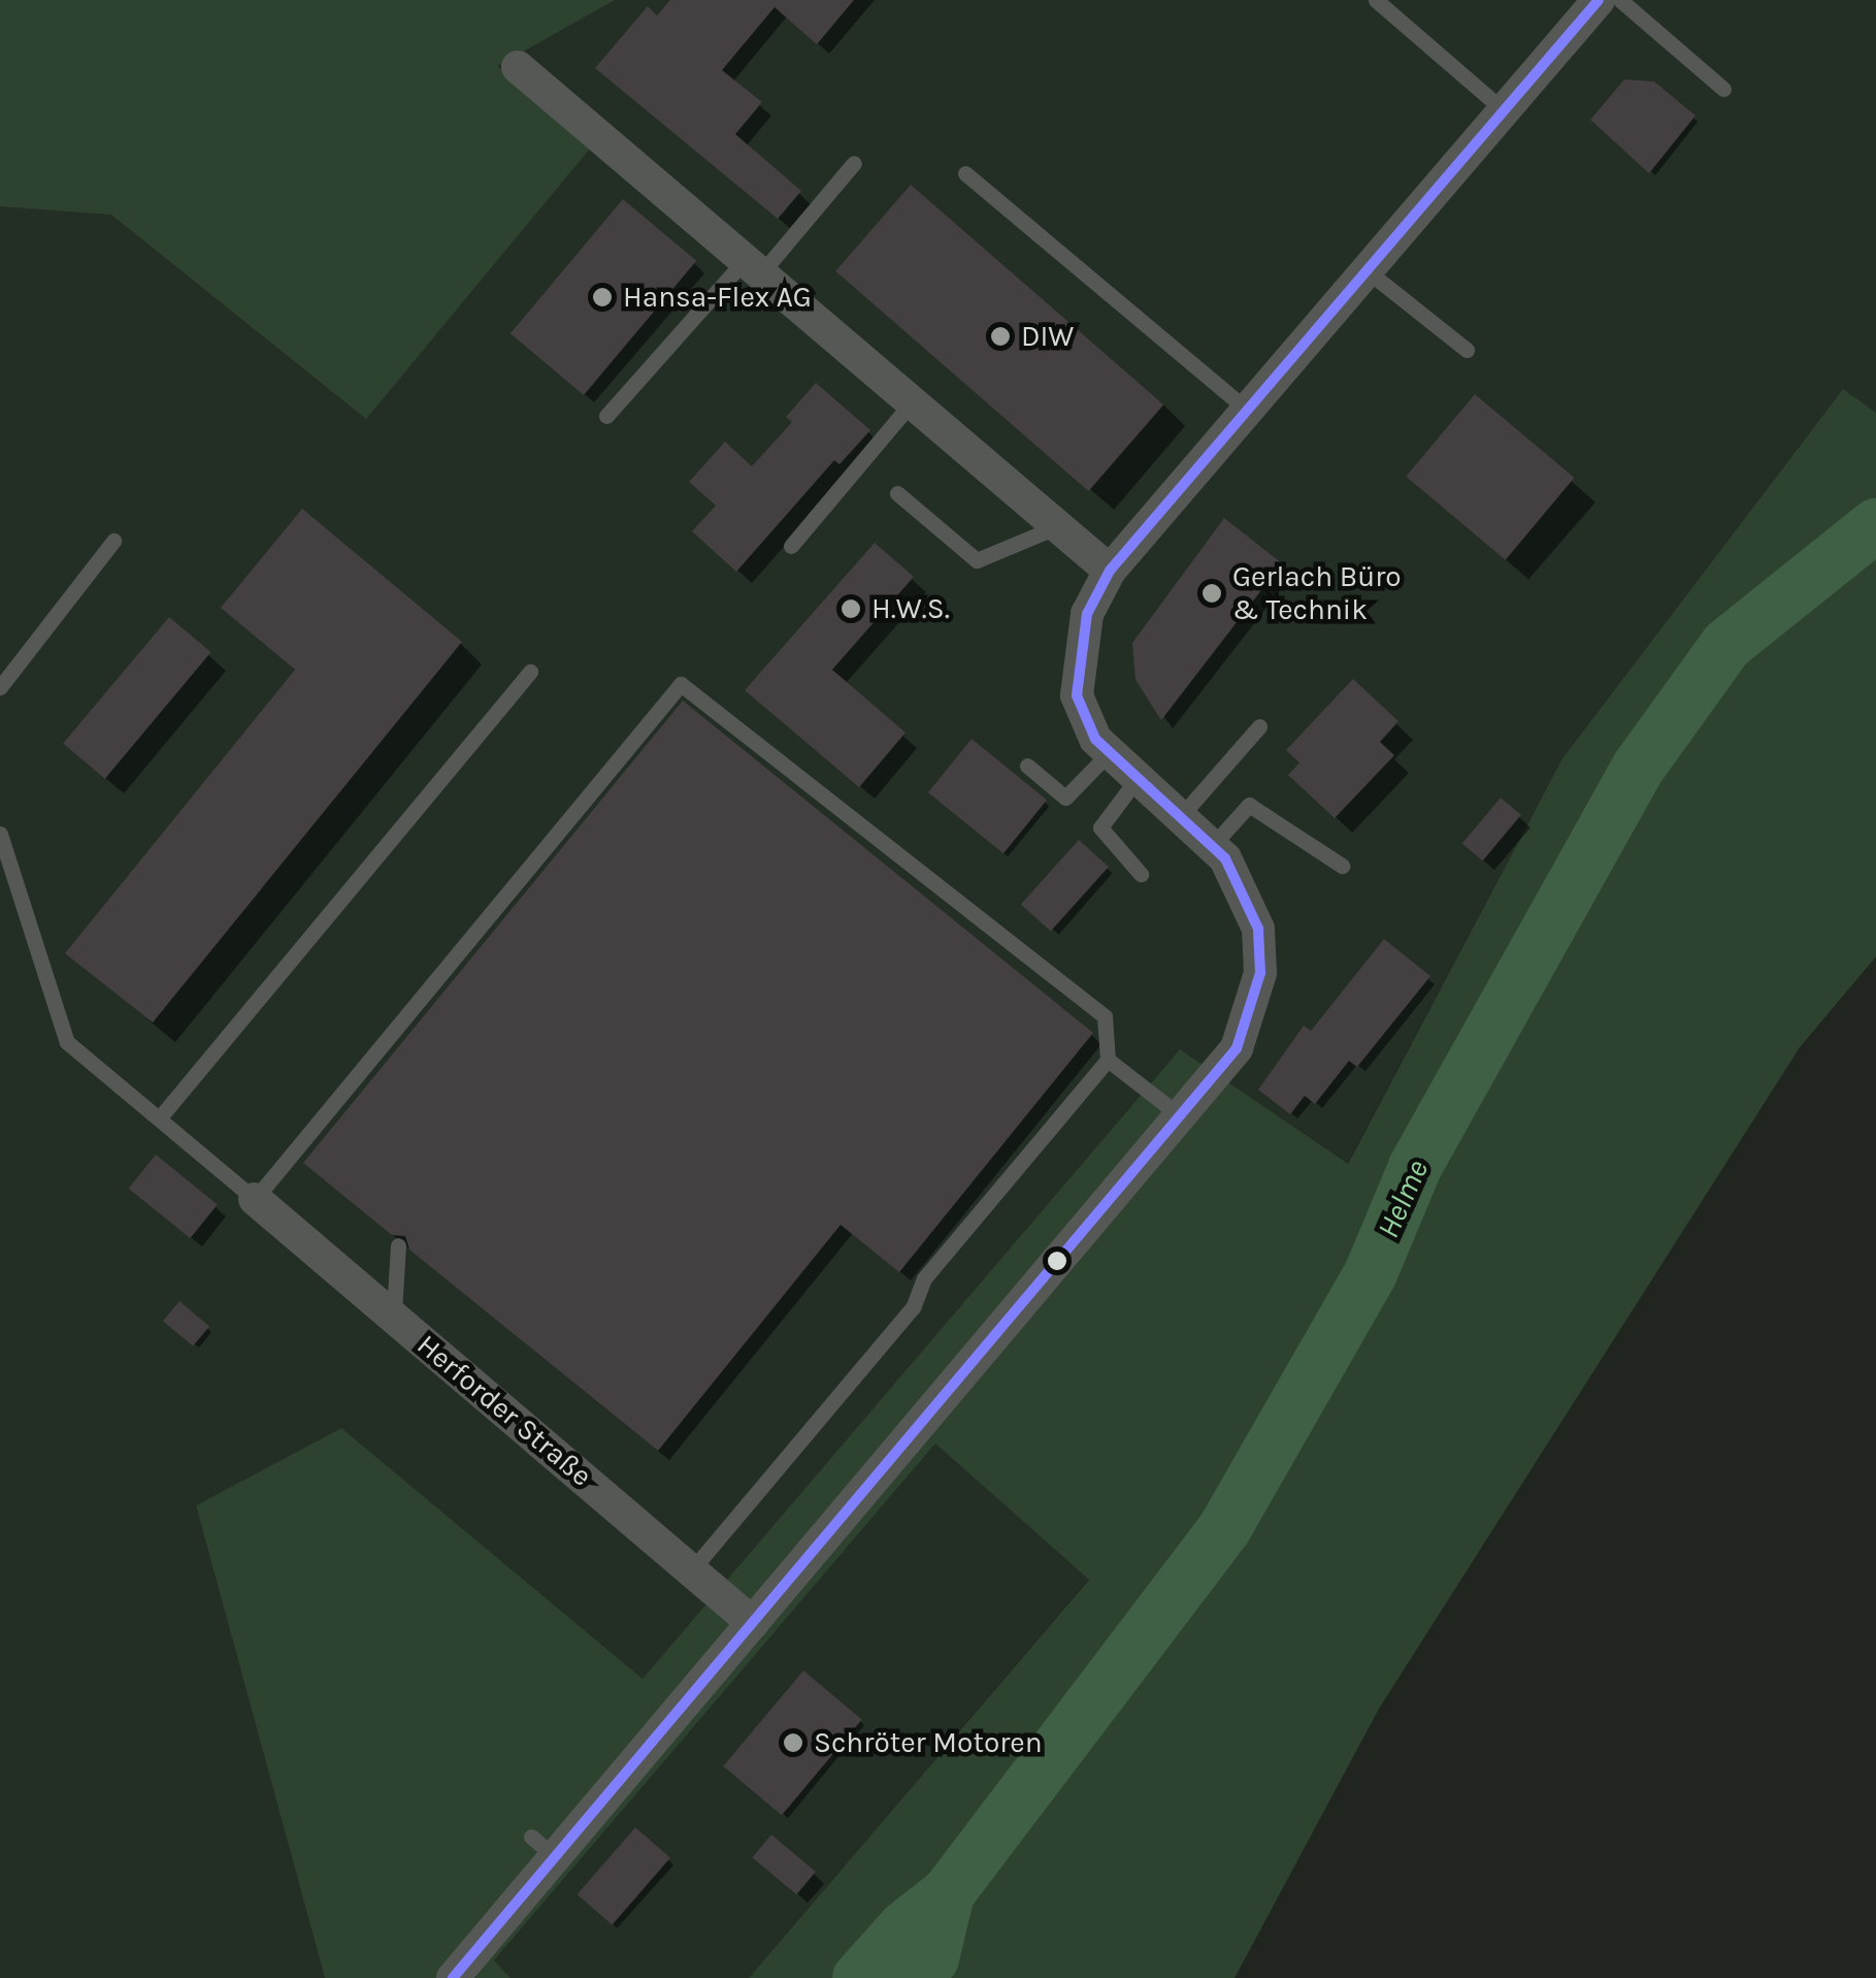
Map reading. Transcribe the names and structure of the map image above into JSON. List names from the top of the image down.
{
  "streets": {
    "street": ["Herforder Straße"]
  },
  "water": ["Helme"],
  "places": [
    "Hansa-Flex AG",
    "DIW",
    "Gerlach Büro & Technik",
    "H.W.S.",
    "Schröter Motoren"
  ]
}
